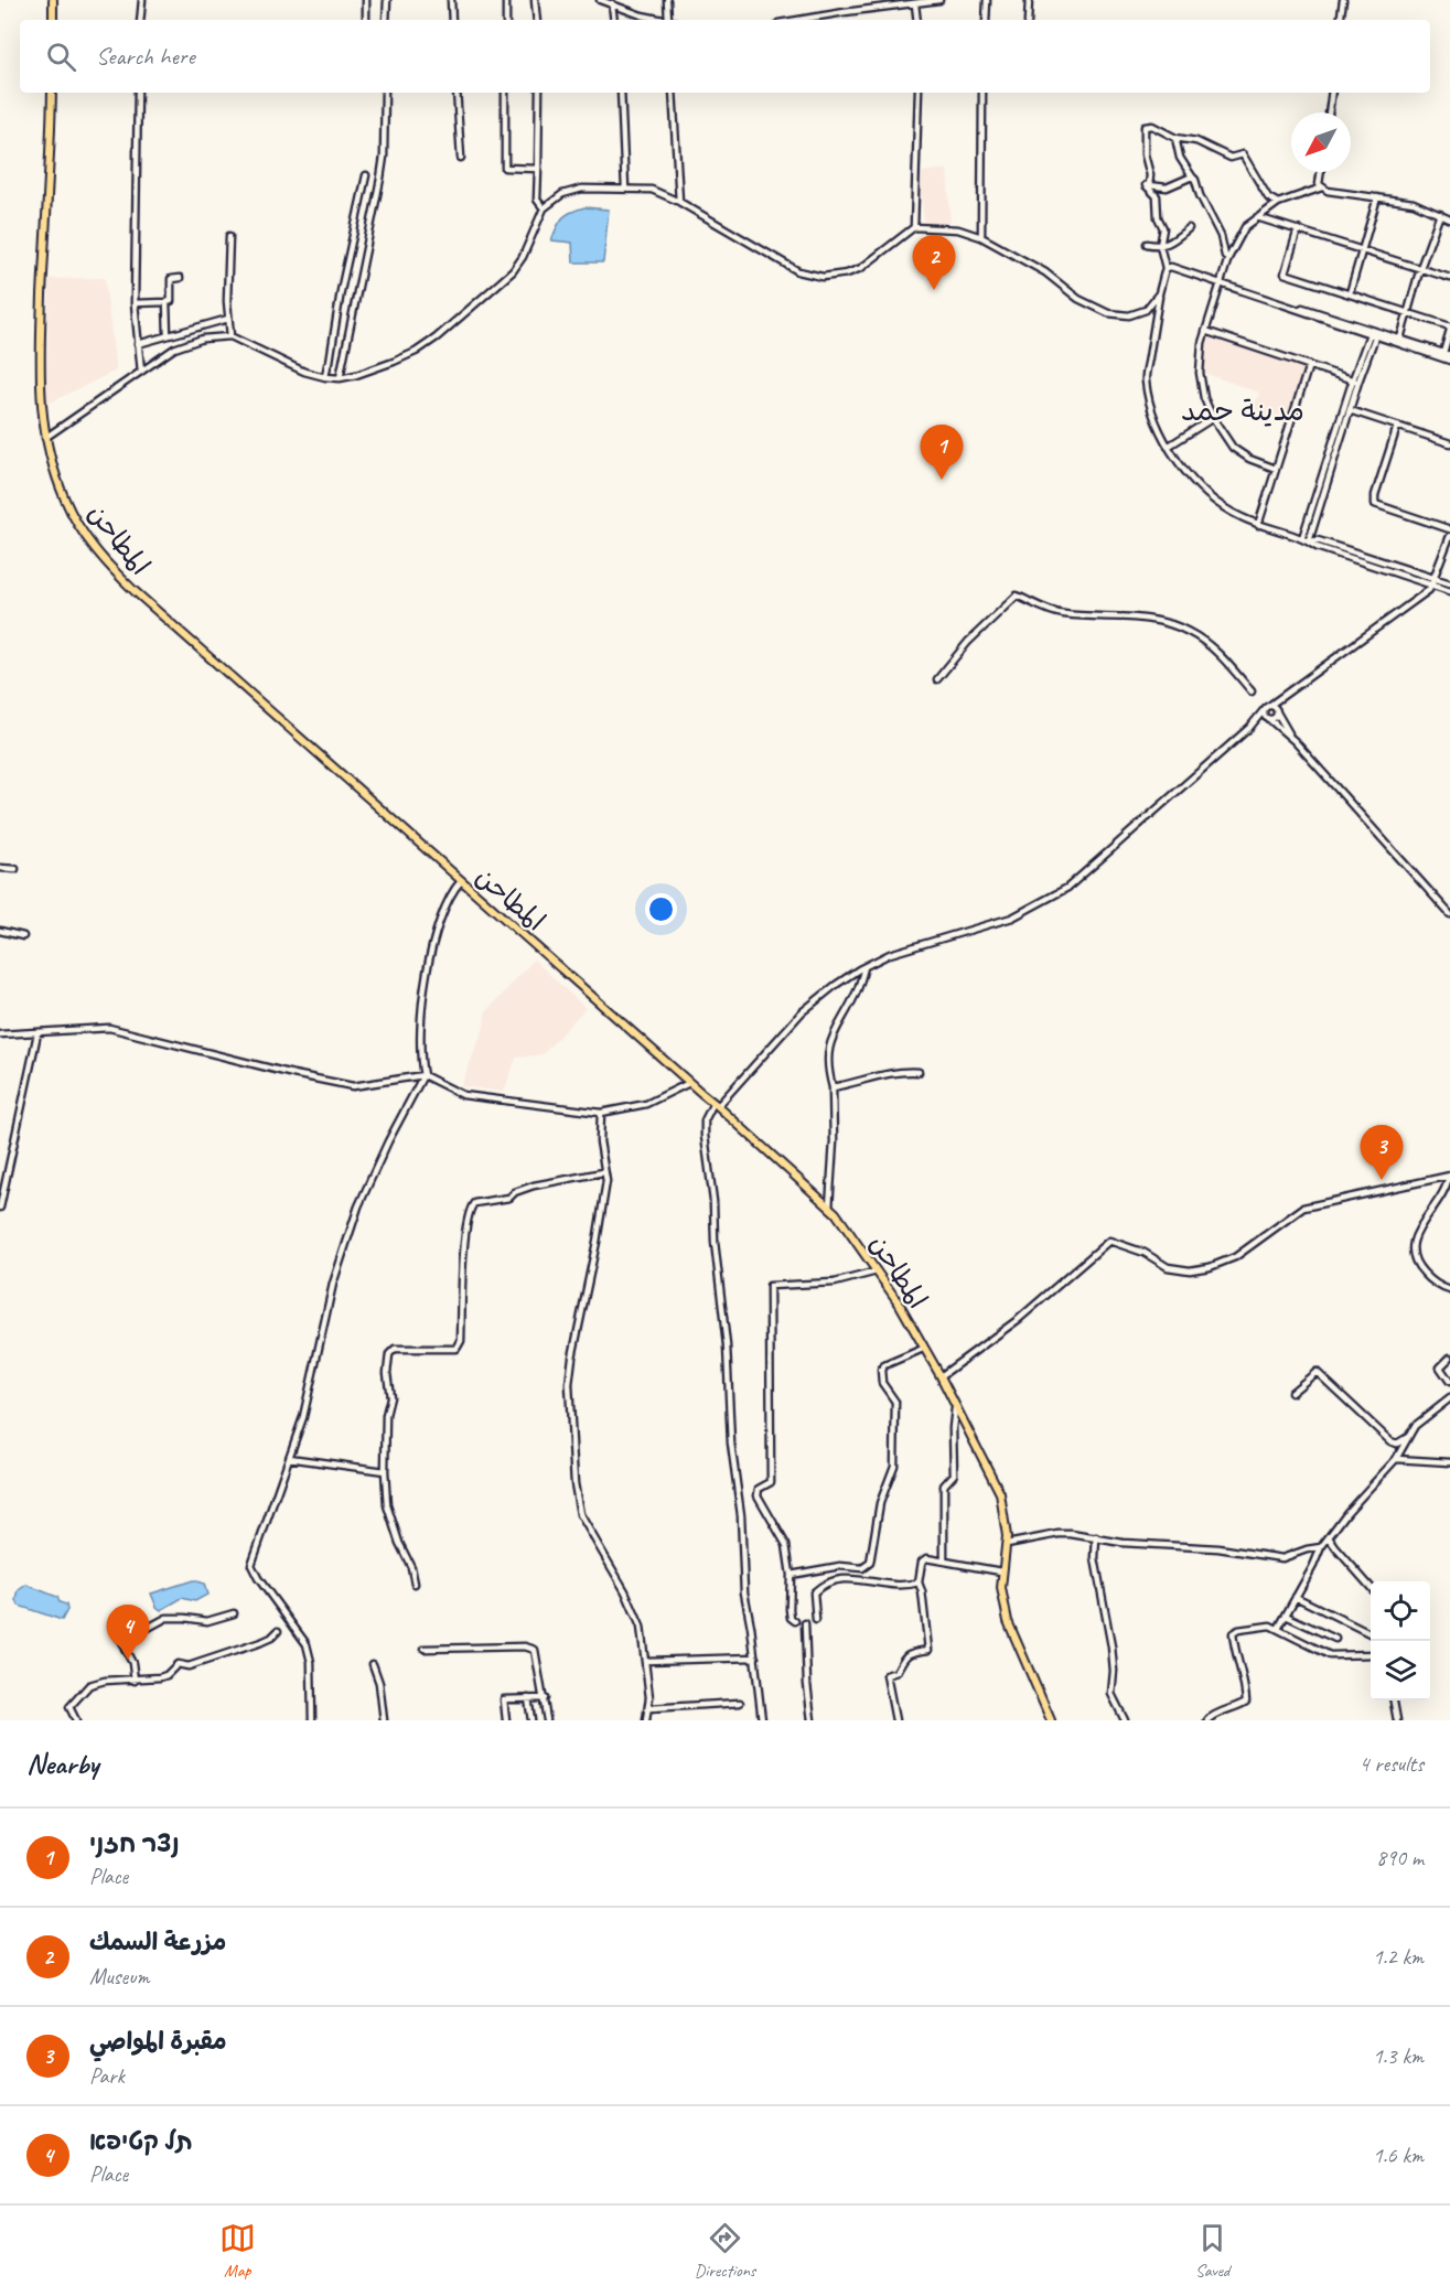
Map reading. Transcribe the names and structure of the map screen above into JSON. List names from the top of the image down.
{
  "streets": {
    "main road": ["المطاحن"]
  },
  "districts": ["مدينة حمد"],
  "north": "bottom left",
  "page": {
    "search": "Search here",
    "pins": [
      "2",
      "1",
      "3",
      "4"
    ],
    "heading": ["Nearby", "4 results"],
    "list": [
      {
        "mark": "1",
        "name": "נצר חזני",
        "note": "Place",
        "value": "890 m"
      },
      {
        "mark": "2",
        "name": "مزرعة السمك",
        "note": "Museum",
        "value": "1.2 km"
      },
      {
        "mark": "3",
        "name": "مقبرة المواصي",
        "note": "Park",
        "value": "1.3 km"
      },
      {
        "mark": "4",
        "name": "תל קטיפא",
        "note": "Place",
        "value": "1.6 km"
      }
    ],
    "nav": ["Map", "Directions", "Saved"]
  }
}
